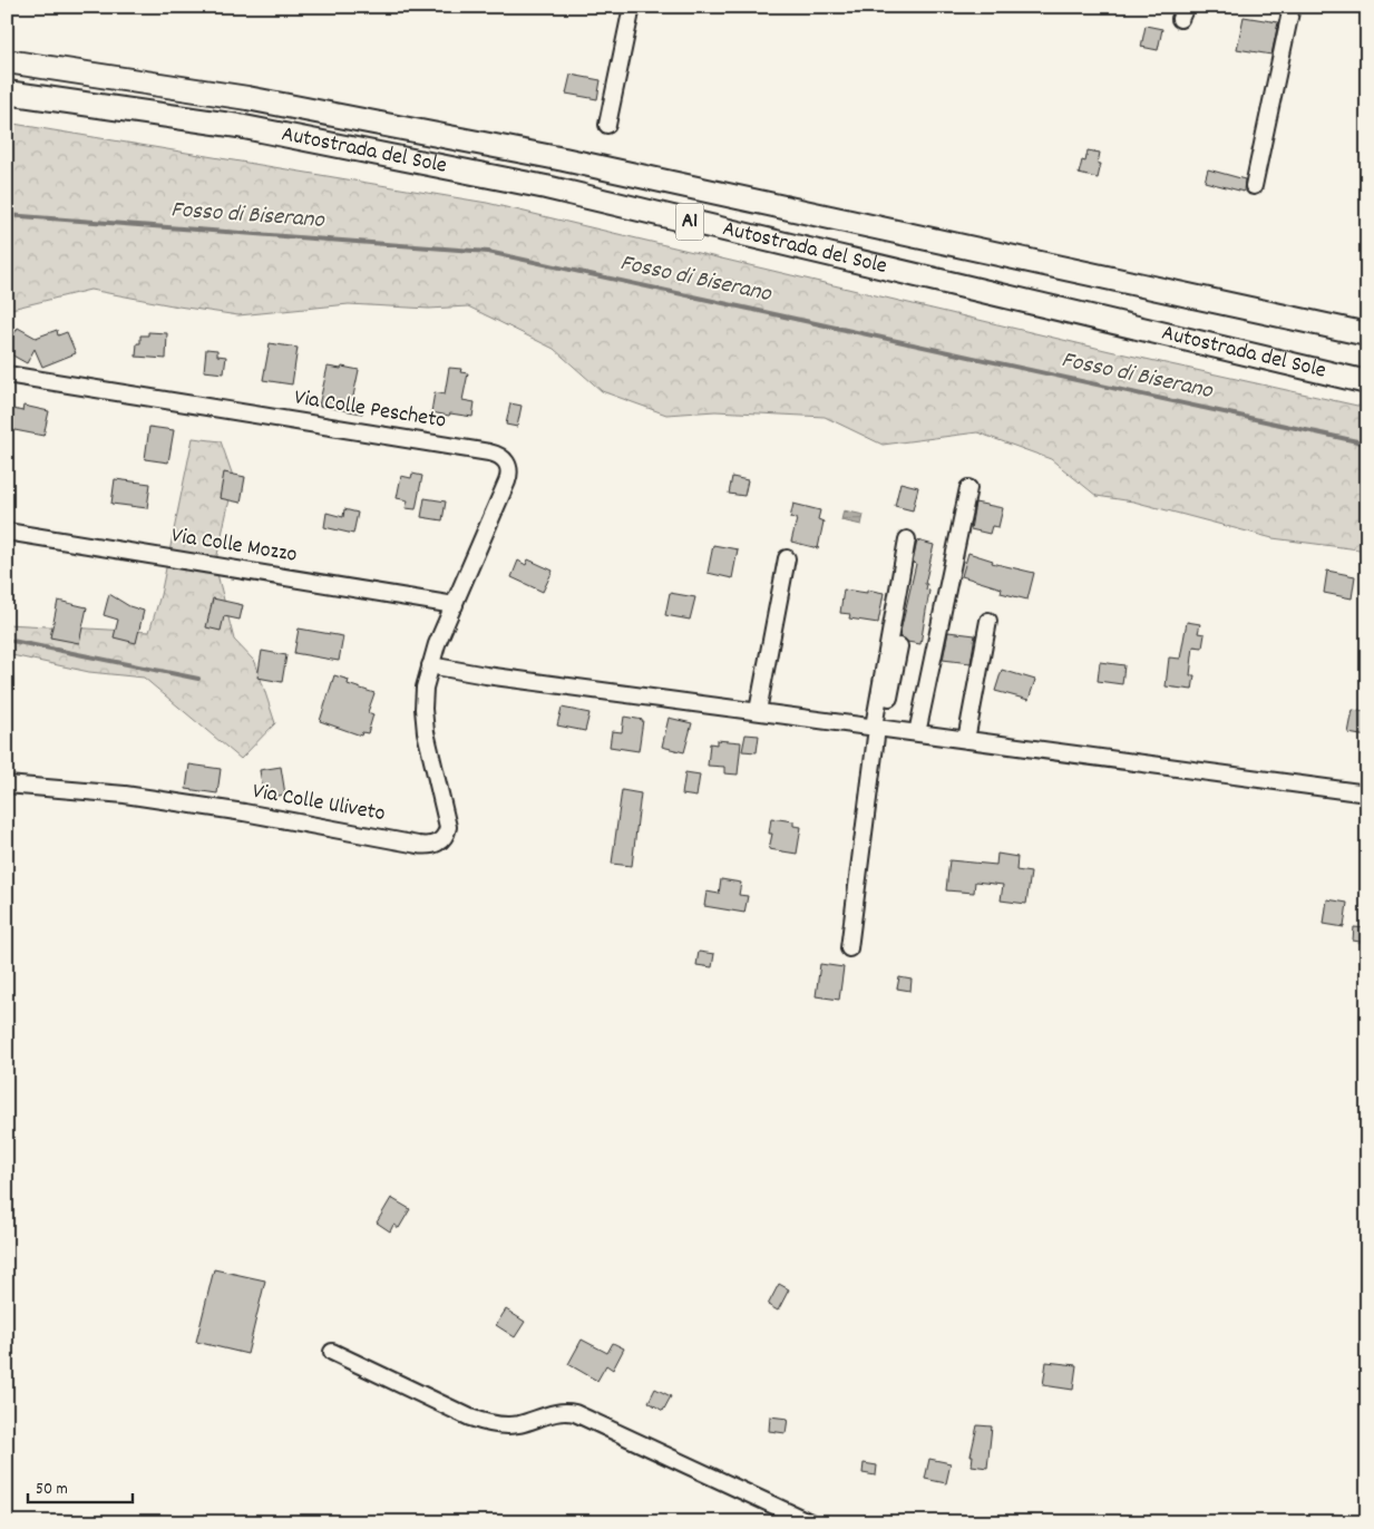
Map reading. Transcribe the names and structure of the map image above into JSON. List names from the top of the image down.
{
  "streets": {
    "highway": ["Autostrada del Sole", "A1"],
    "street": ["Via Colle Pescheto", "Via Colle Mozzo", "Via Colle Uliveto"]
  },
  "crossings": [
    ["Via Colle Pescheto", "Via Colle Mozzo"],
    ["Via Colle Pescheto", "Via Colle Uliveto"]
  ],
  "water": ["Fosso di Biserano"],
  "scale_bar": "50 m"
}
